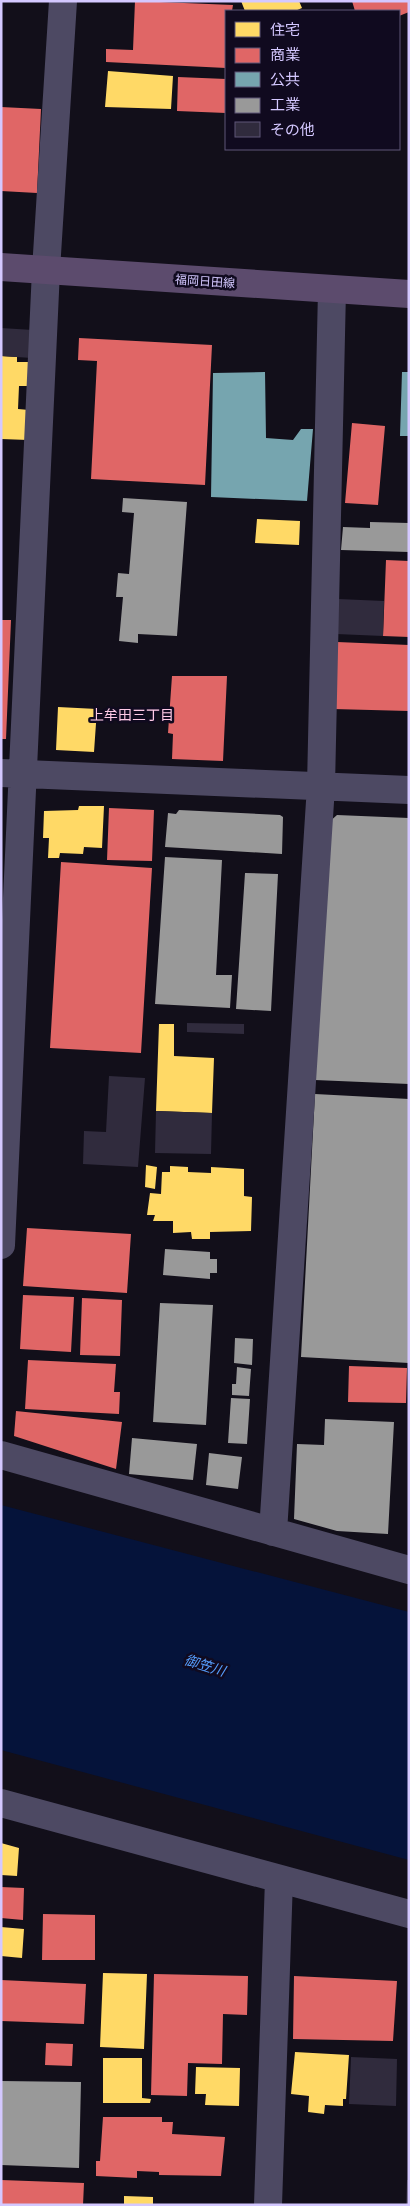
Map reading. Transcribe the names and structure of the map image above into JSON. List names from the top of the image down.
{
  "streets": {
    "main road": ["福岡日田線"]
  },
  "districts": ["上牟田三丁目"],
  "water": ["御笠川"],
  "legend": [
    "住宅",
    "商業",
    "公共",
    "工業",
    "その他"
  ]
}
